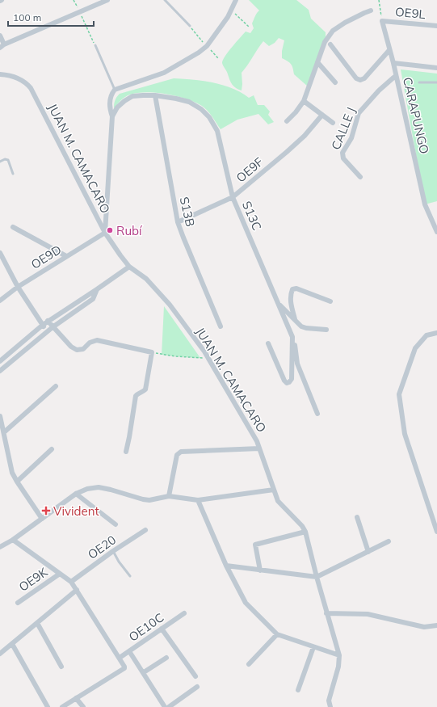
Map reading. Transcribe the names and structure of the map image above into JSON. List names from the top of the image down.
{
  "streets": {
    "street": [
      "OE9L",
      "CARAPUNGO",
      "CALLE J",
      "JUAN M. CAMACARO",
      "OE9F",
      "S13B",
      "S13C",
      "OE9D",
      "OE20",
      "OE9K",
      "OE10C"
    ]
  },
  "crossings": [
    ["OE9L", "CARAPUNGO"],
    ["CARAPUNGO", "CALLE J"],
    ["JUAN M. CAMACARO", "OE9D"],
    ["OE9F", "S13B"],
    ["OE9F", "S13C"],
    ["S13B", "S13C"]
  ],
  "places": {
    "other": ["Rubí"],
    "health": ["Vivident"]
  },
  "scale_bar": "100 m"
}
